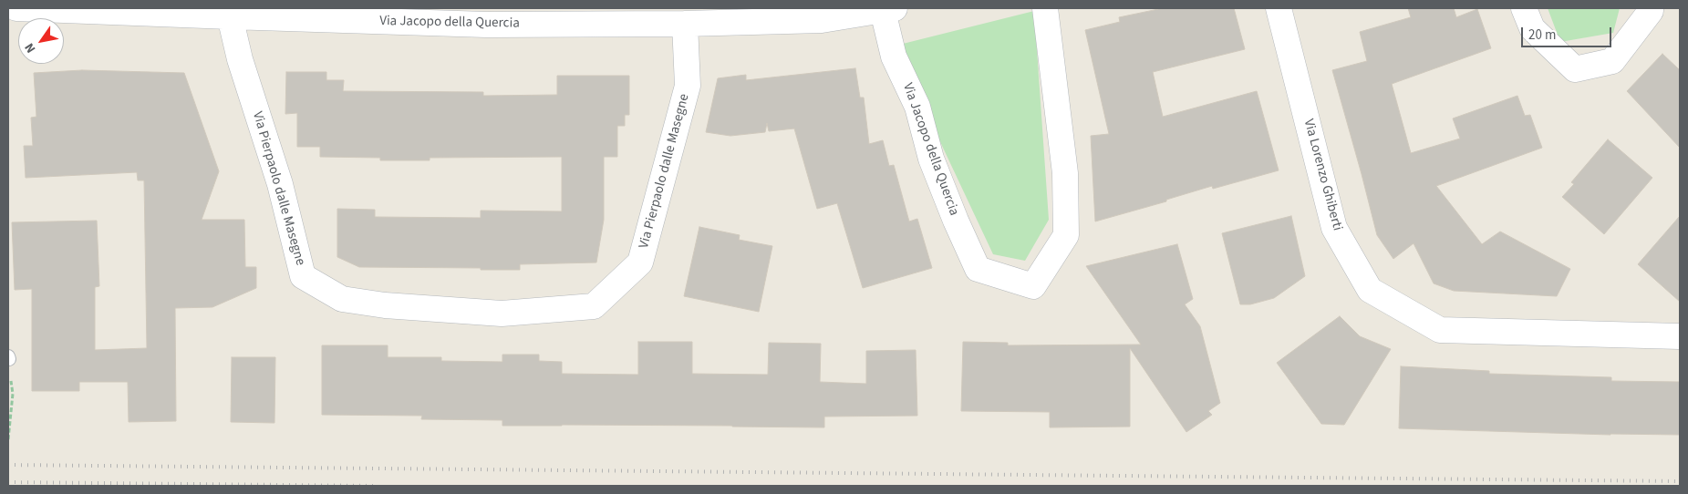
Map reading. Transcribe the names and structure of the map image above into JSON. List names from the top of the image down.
{
  "streets": {
    "street": ["Via Jacopo della Quercia", "Via Pierpaolo dalle Masegne", "Via Lorenzo Ghiberti"]
  },
  "crossings": [
    ["Via Jacopo della Quercia", "Via Pierpaolo dalle Masegne"]
  ],
  "scale_bar": "20 m",
  "north": "bottom left"
}
